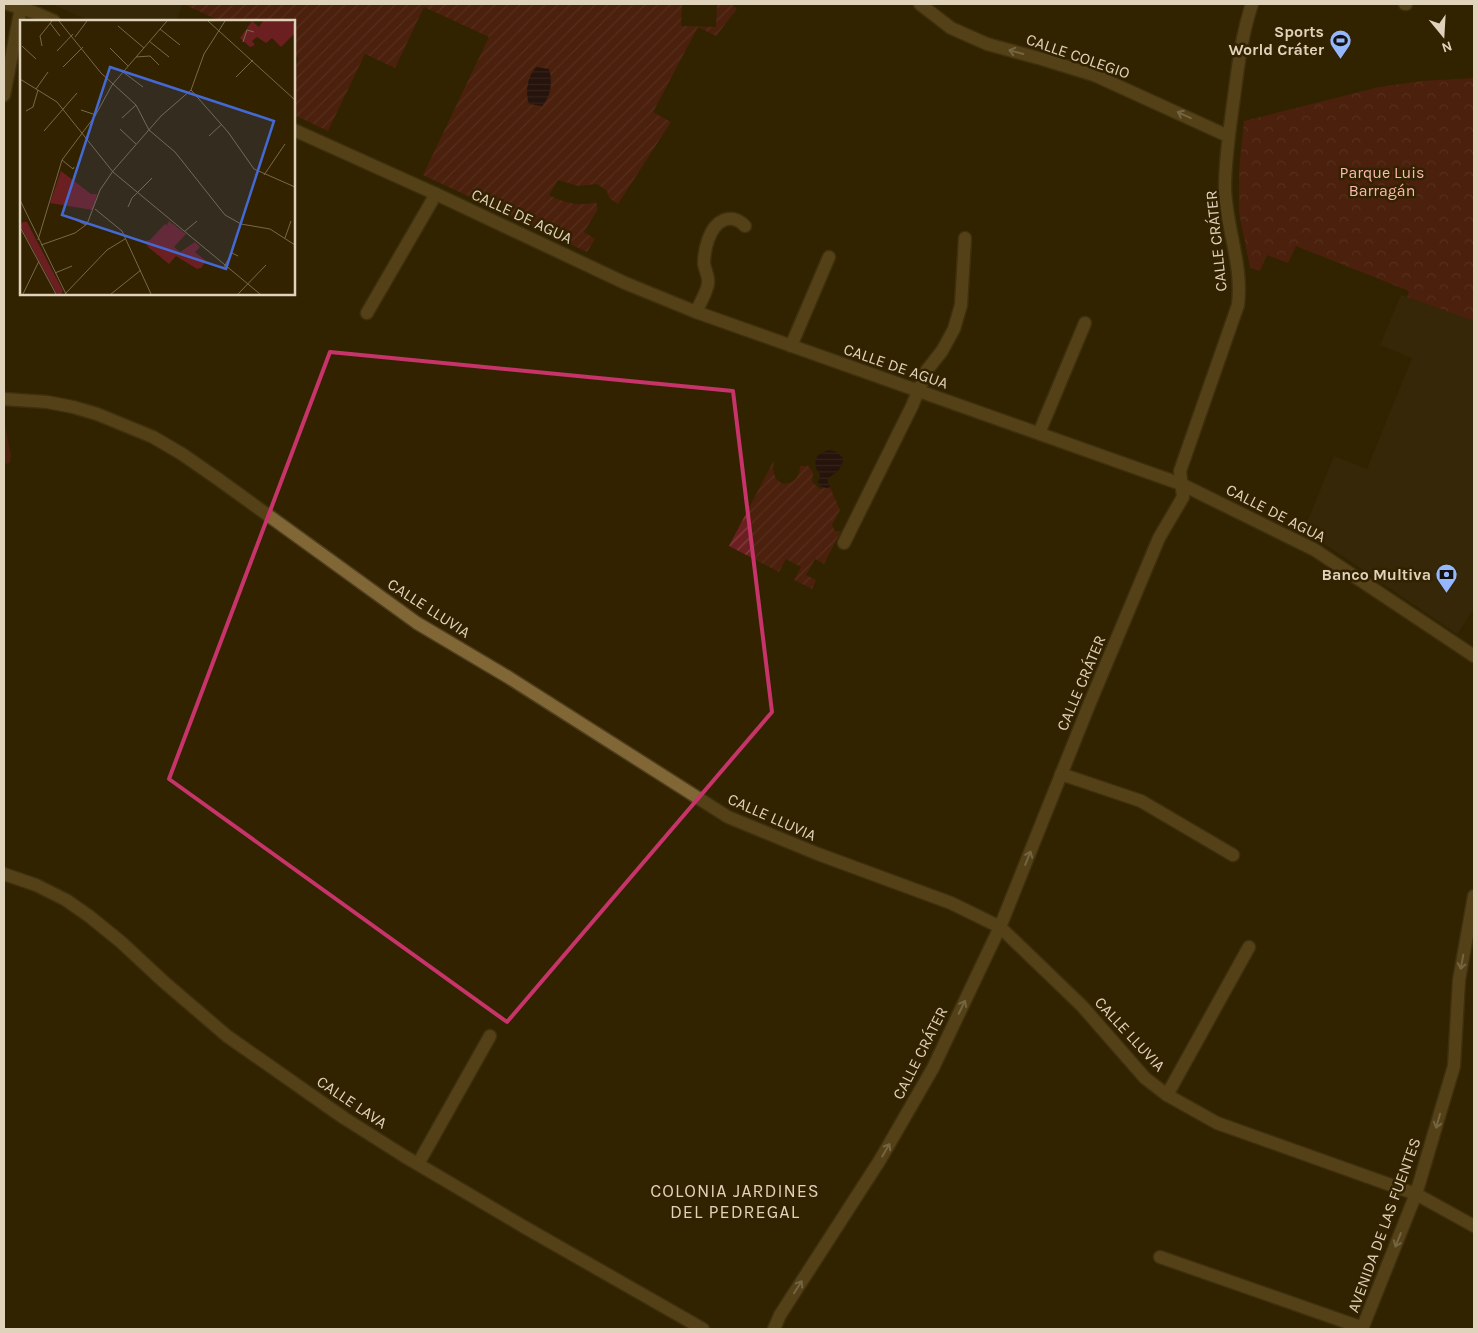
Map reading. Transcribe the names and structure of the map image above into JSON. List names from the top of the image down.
{
  "streets": {
    "street": [
      "CALLE COLEGIO",
      "CALLE DE AGUA",
      "CALLE CRÁTER",
      "CALLE LLUVIA",
      "CALLE LAVA",
      "AVENIDA DE LAS FUENTES"
    ]
  },
  "crossings": [
    ["CALLE COLEGIO", "CALLE CRÁTER"],
    ["CALLE DE AGUA", "CALLE CRÁTER"],
    ["CALLE CRÁTER", "CALLE LLUVIA"],
    ["CALLE LLUVIA", "AVENIDA DE LAS FUENTES"]
  ],
  "one_way": ["CALLE COLEGIO", "CALLE CRÁTER", "AVENIDA DE LAS FUENTES"],
  "districts": ["COLONIA JARDINES DEL PEDREGAL"],
  "parks": ["Parque Luis Barragán"],
  "places": {
    "sports": ["Sports World Cráter"],
    "bank": ["Banco Multiva"]
  },
  "north": "bottom"
}
